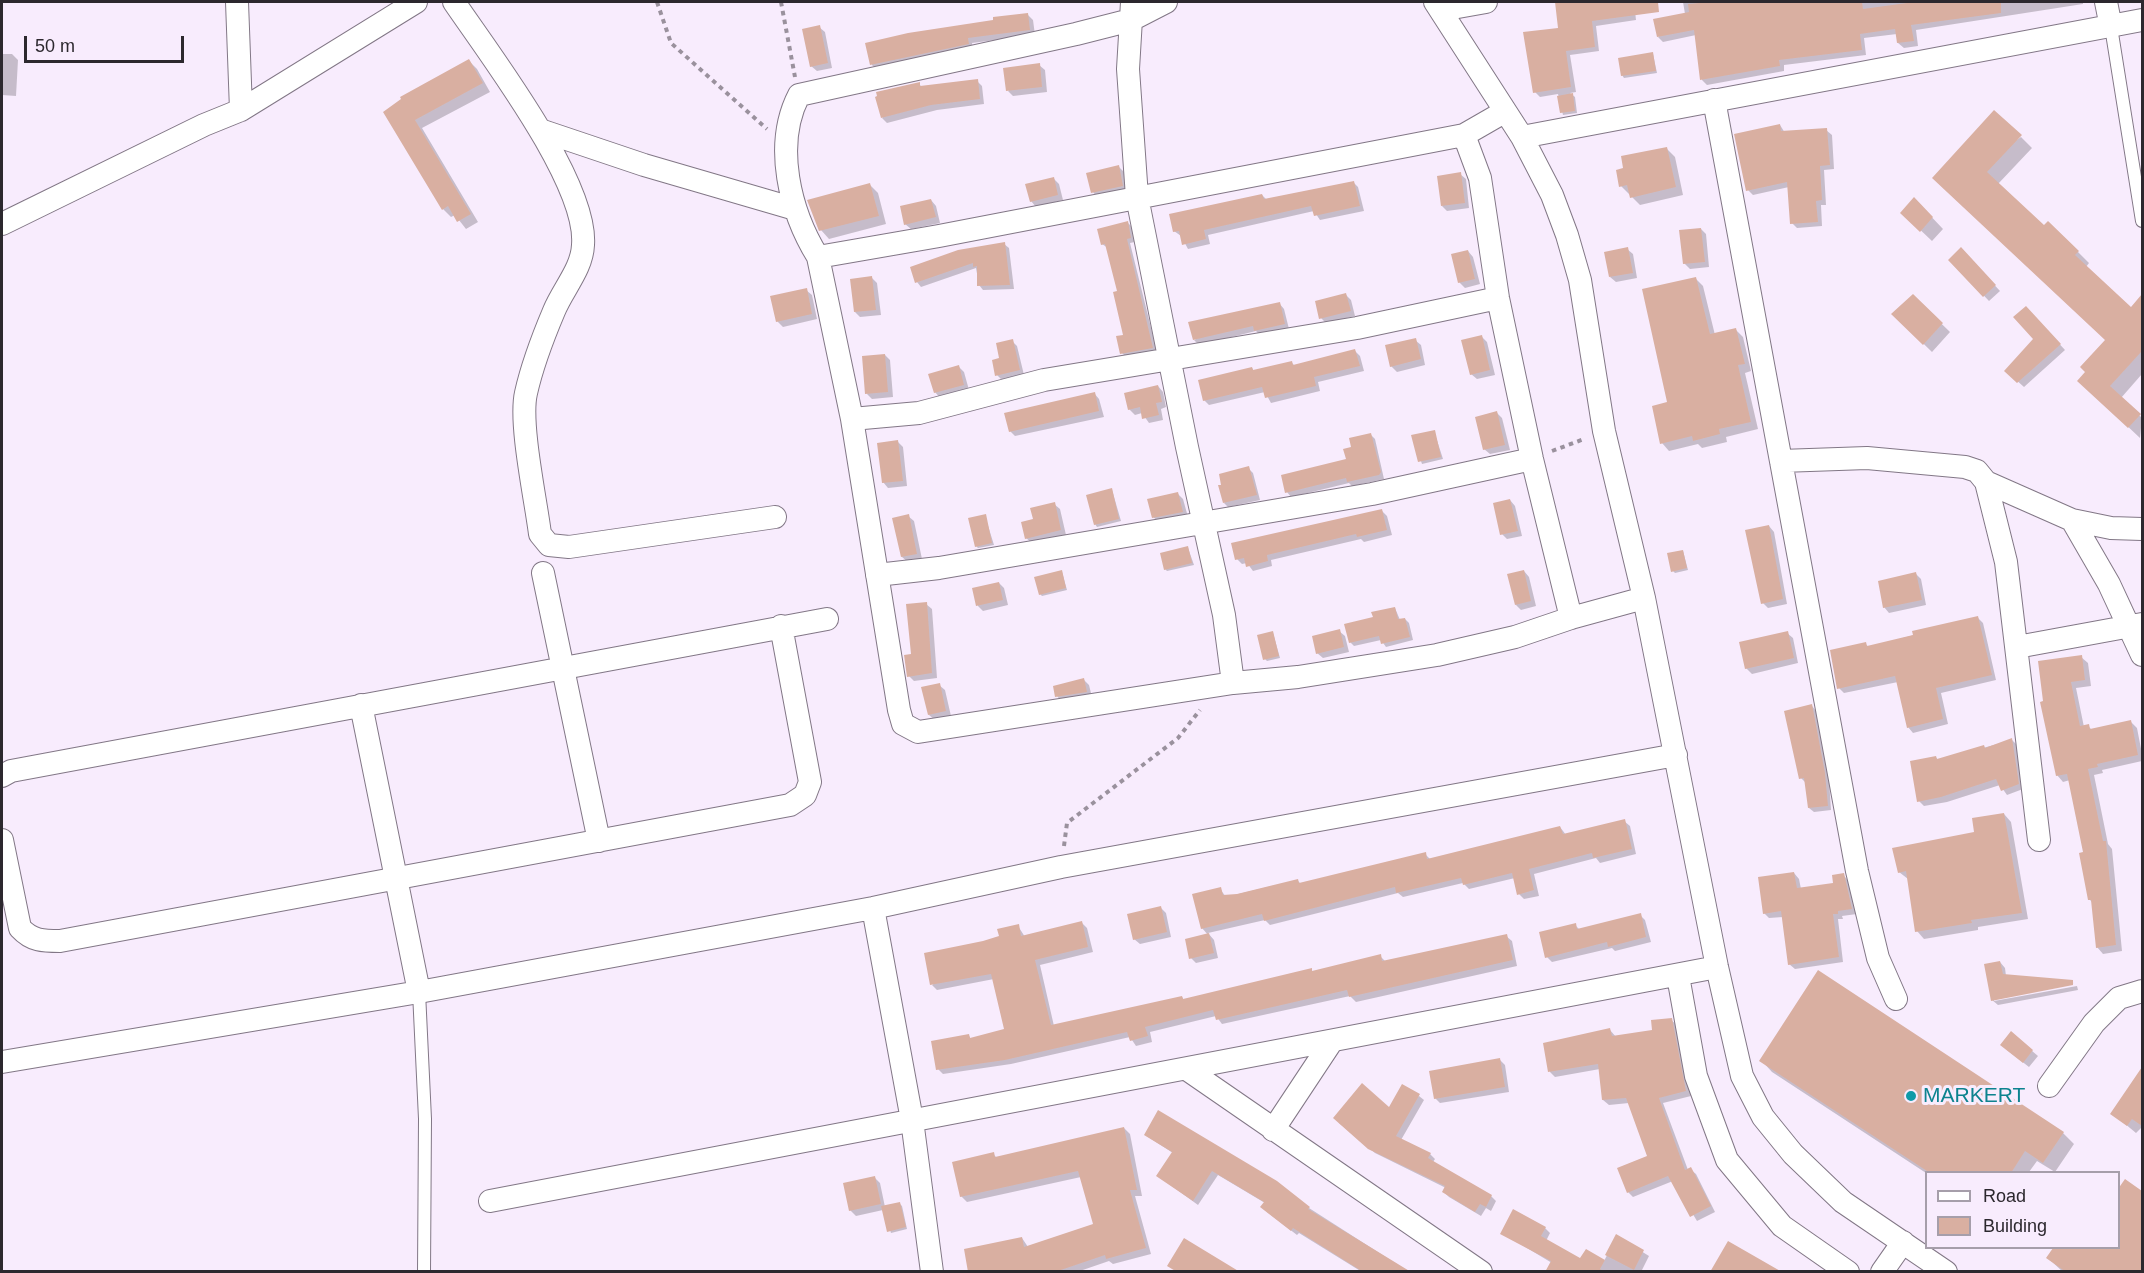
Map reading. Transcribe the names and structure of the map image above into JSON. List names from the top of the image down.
{
  "places": ["MARKERT"],
  "legend": ["Road", "Building"],
  "scale_bar": "50 m"
}
